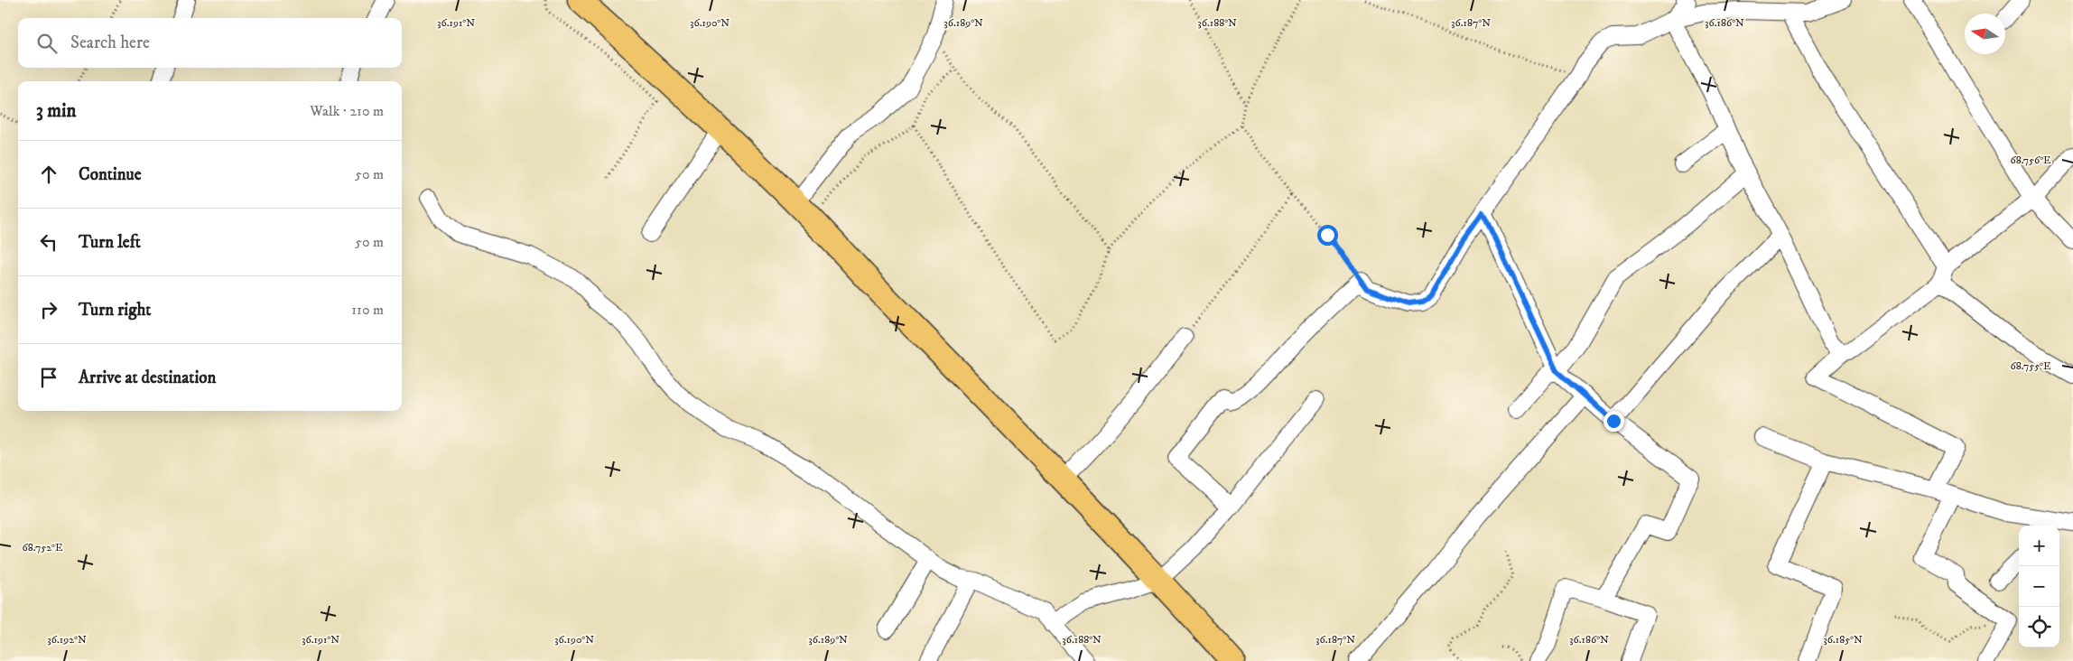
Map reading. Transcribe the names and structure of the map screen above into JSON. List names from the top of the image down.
{
  "north": "left",
  "page": {
    "search": "Search here",
    "heading": ["3 min", "Walk · 210 m"],
    "list": [
      ["Continue", "50 m"],
      ["Turn left", "50 m"],
      ["Turn right", "110 m"],
      "Arrive at destination"
    ],
    "map_buttons": ["+", "−"]
  },
  "coordinates": [
    "36.191°N",
    "36.190°N",
    "36.189°N",
    "36.188°N",
    "36.187°N",
    "36.186°N",
    "68.756°E",
    "68.755°E",
    "68.752°E",
    "36.192°N",
    "36.185°N"
  ]
}
